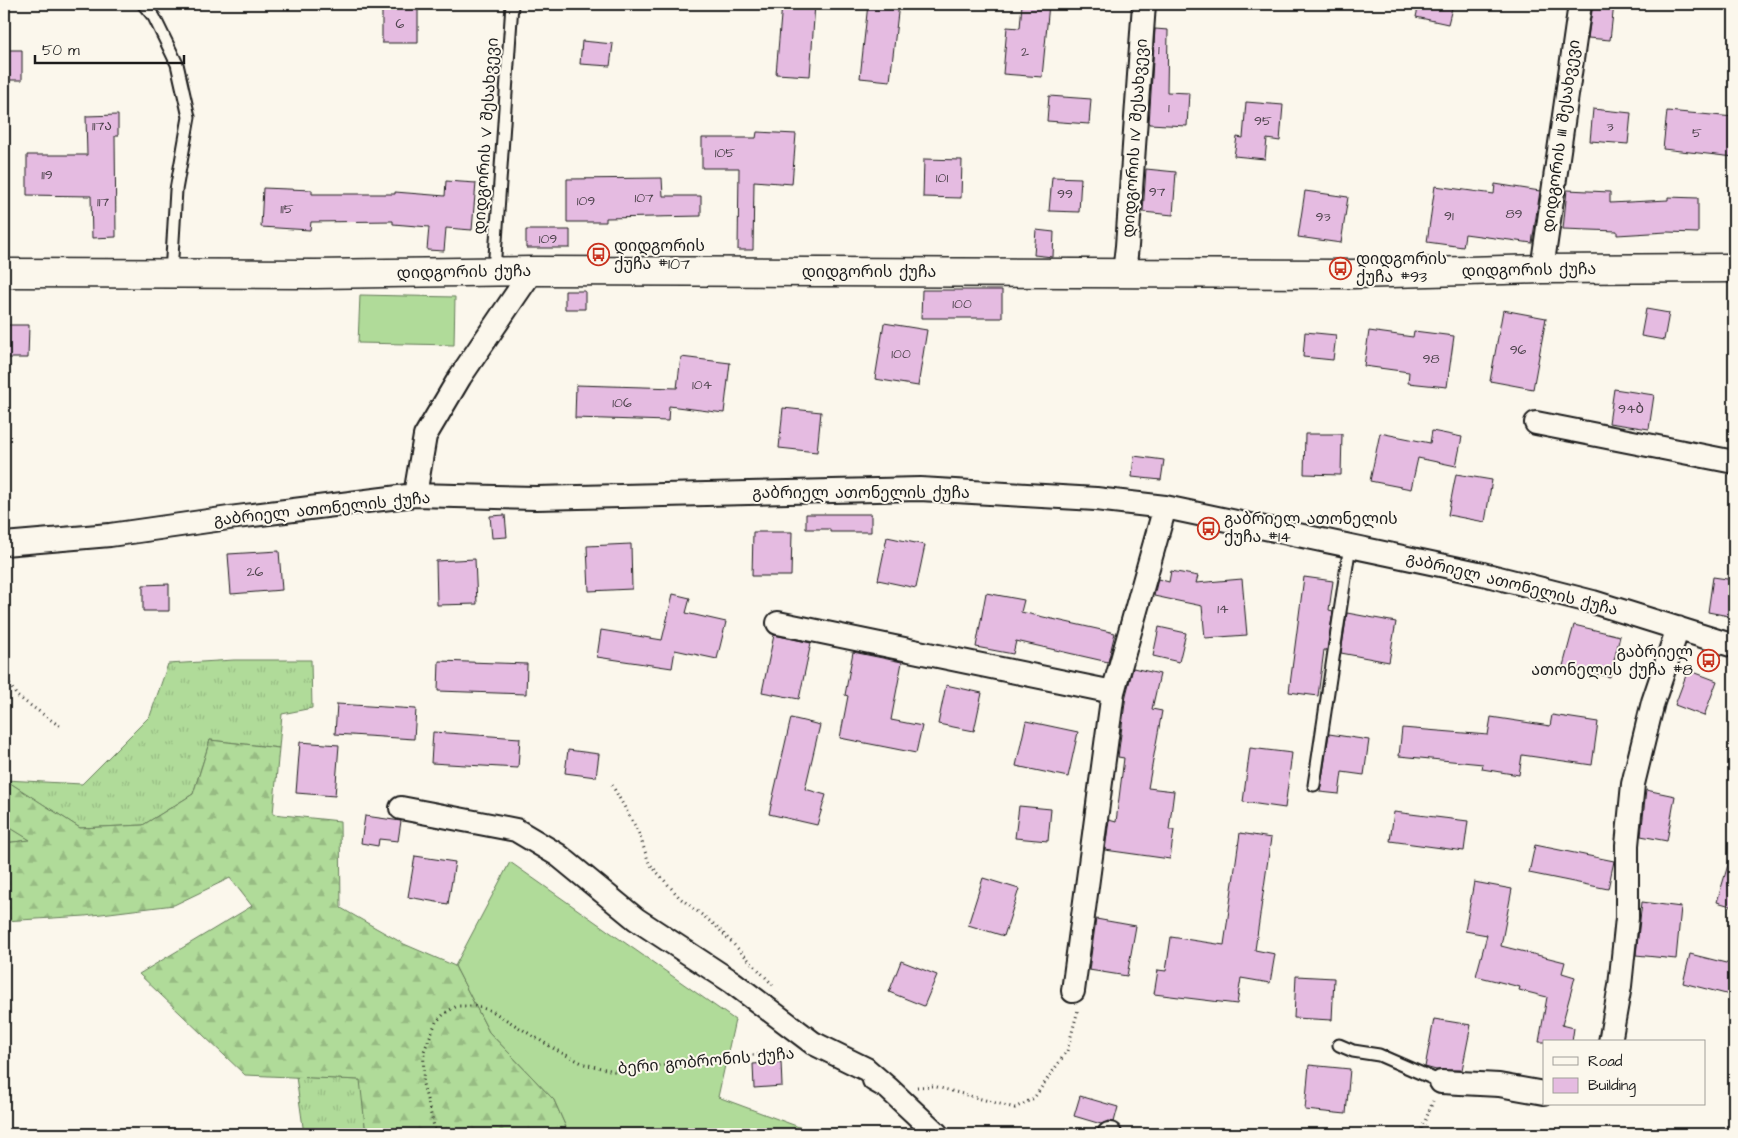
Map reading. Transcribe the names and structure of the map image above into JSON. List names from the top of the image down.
{
  "streets": {
    "street": [
      "დიდგორის III შესახვევი",
      "დიდგორის IV შესახვევი",
      "დიდგორის ქუჩა",
      "გაბრიელ ათონელის ქუჩა",
      "ბერი გობრონის ქუჩა"
    ],
    "lane": ["დიდგორის V შესახვევი"]
  },
  "crossings": [
    ["დიდგორის V შესახვევი", "დიდგორის ქუჩა"],
    ["დიდგორის III შესახვევი", "დიდგორის ქუჩა"],
    ["დიდგორის IV შესახვევი", "დიდგორის ქუჩა"]
  ],
  "places": {
    "bus stop": [
      "დიდგორის ქუჩა #107",
      "დიდგორის ქუჩა #93",
      "გაბრიელ ათონელის ქუჩა #14",
      "გაბრიელ ათონელის ქუჩა #8"
    ]
  },
  "house_numbers": [
    "6",
    "1",
    "2",
    "1",
    "95",
    "117ა",
    "3",
    "5",
    "105",
    "119",
    "101",
    "97",
    "99",
    "107",
    "109",
    "117",
    "115",
    "89",
    "91",
    "93",
    "109",
    "100",
    "96",
    "100",
    "98",
    "104",
    "106",
    "94ბ",
    "26",
    "14"
  ],
  "legend": ["Road", "Building"],
  "scale_bar": "50 m"
}
